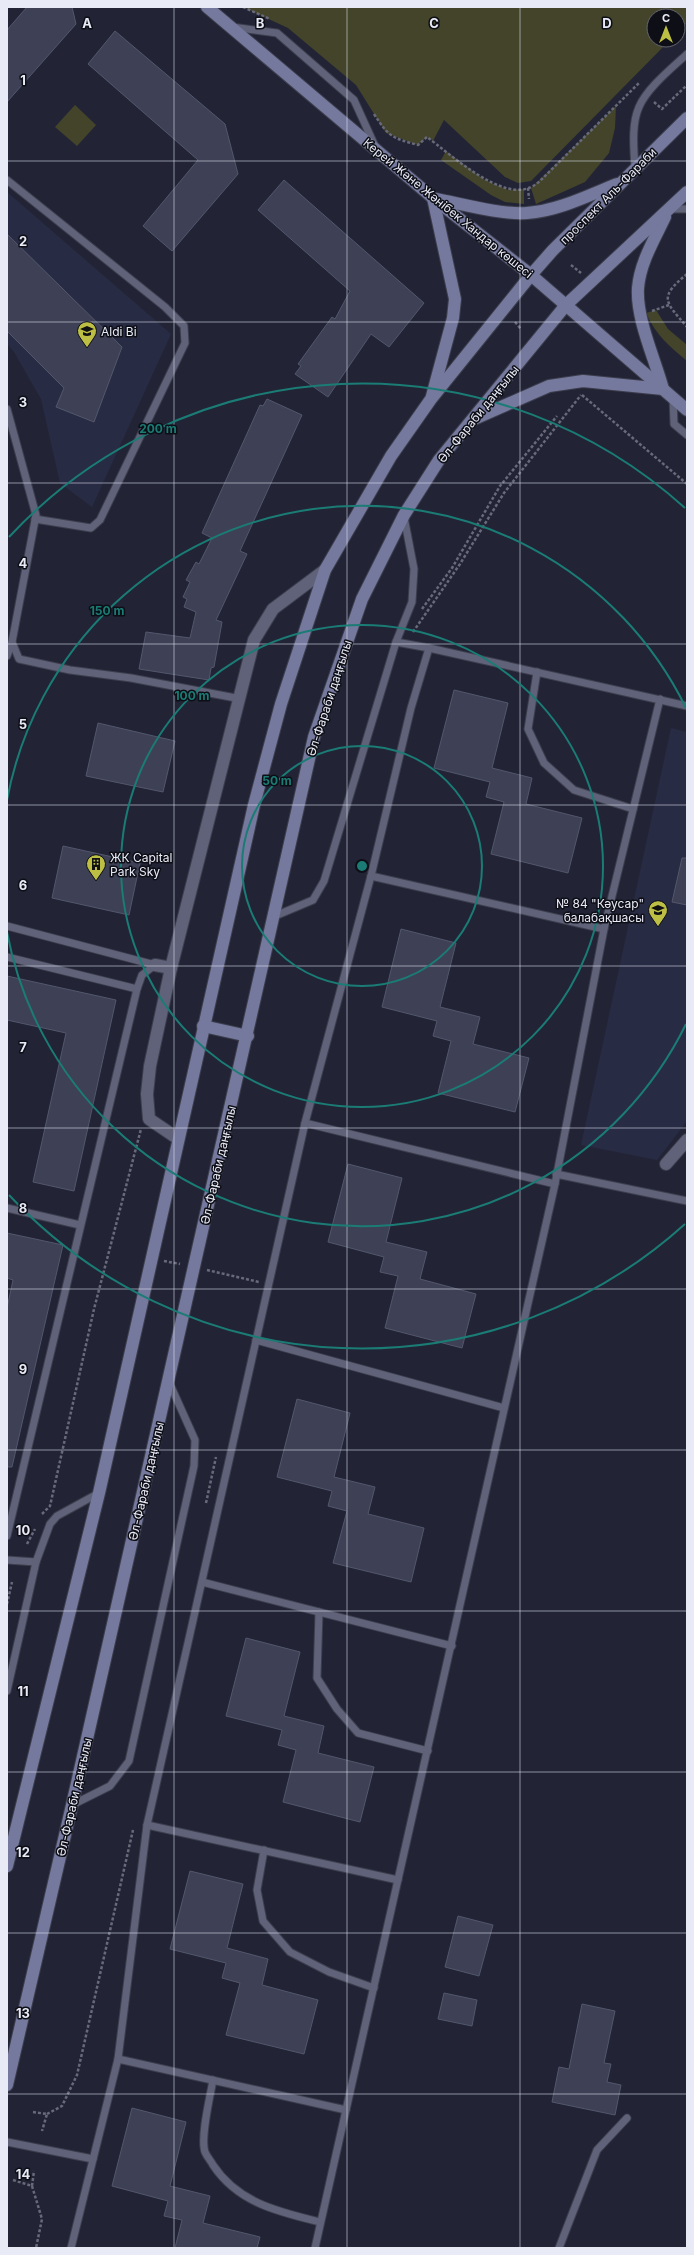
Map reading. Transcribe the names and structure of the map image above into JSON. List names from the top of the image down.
{
  "streets": {
    "main road": ["проспект Аль-Фараби", "Керей Және Жәнібек Хандар көшесі", "Әл-Фараби даңғылы"]
  },
  "crossings": [
    ["проспект Аль-Фараби", "Керей Және Жәнібек Хандар көшесі"],
    ["Керей Және Жәнібек Хандар көшесі", "Әл-Фараби даңғылы"]
  ],
  "places": {
    "school or university": ["Aldi Bi", "№ 84 \"Кәусар\" балабақшасы"],
    "building": ["ЖК Capital Park Sky"]
  },
  "north": "top",
  "grid": {
    "columns": [
      "A",
      "B",
      "C",
      "D"
    ],
    "rows": [
      "1",
      "2",
      "3",
      "4",
      "5",
      "6",
      "7",
      "8",
      "9",
      "10",
      "11",
      "12",
      "13",
      "14"
    ]
  },
  "rings": [
    "200 m",
    "150 m",
    "100 m",
    "50 m"
  ]
}
